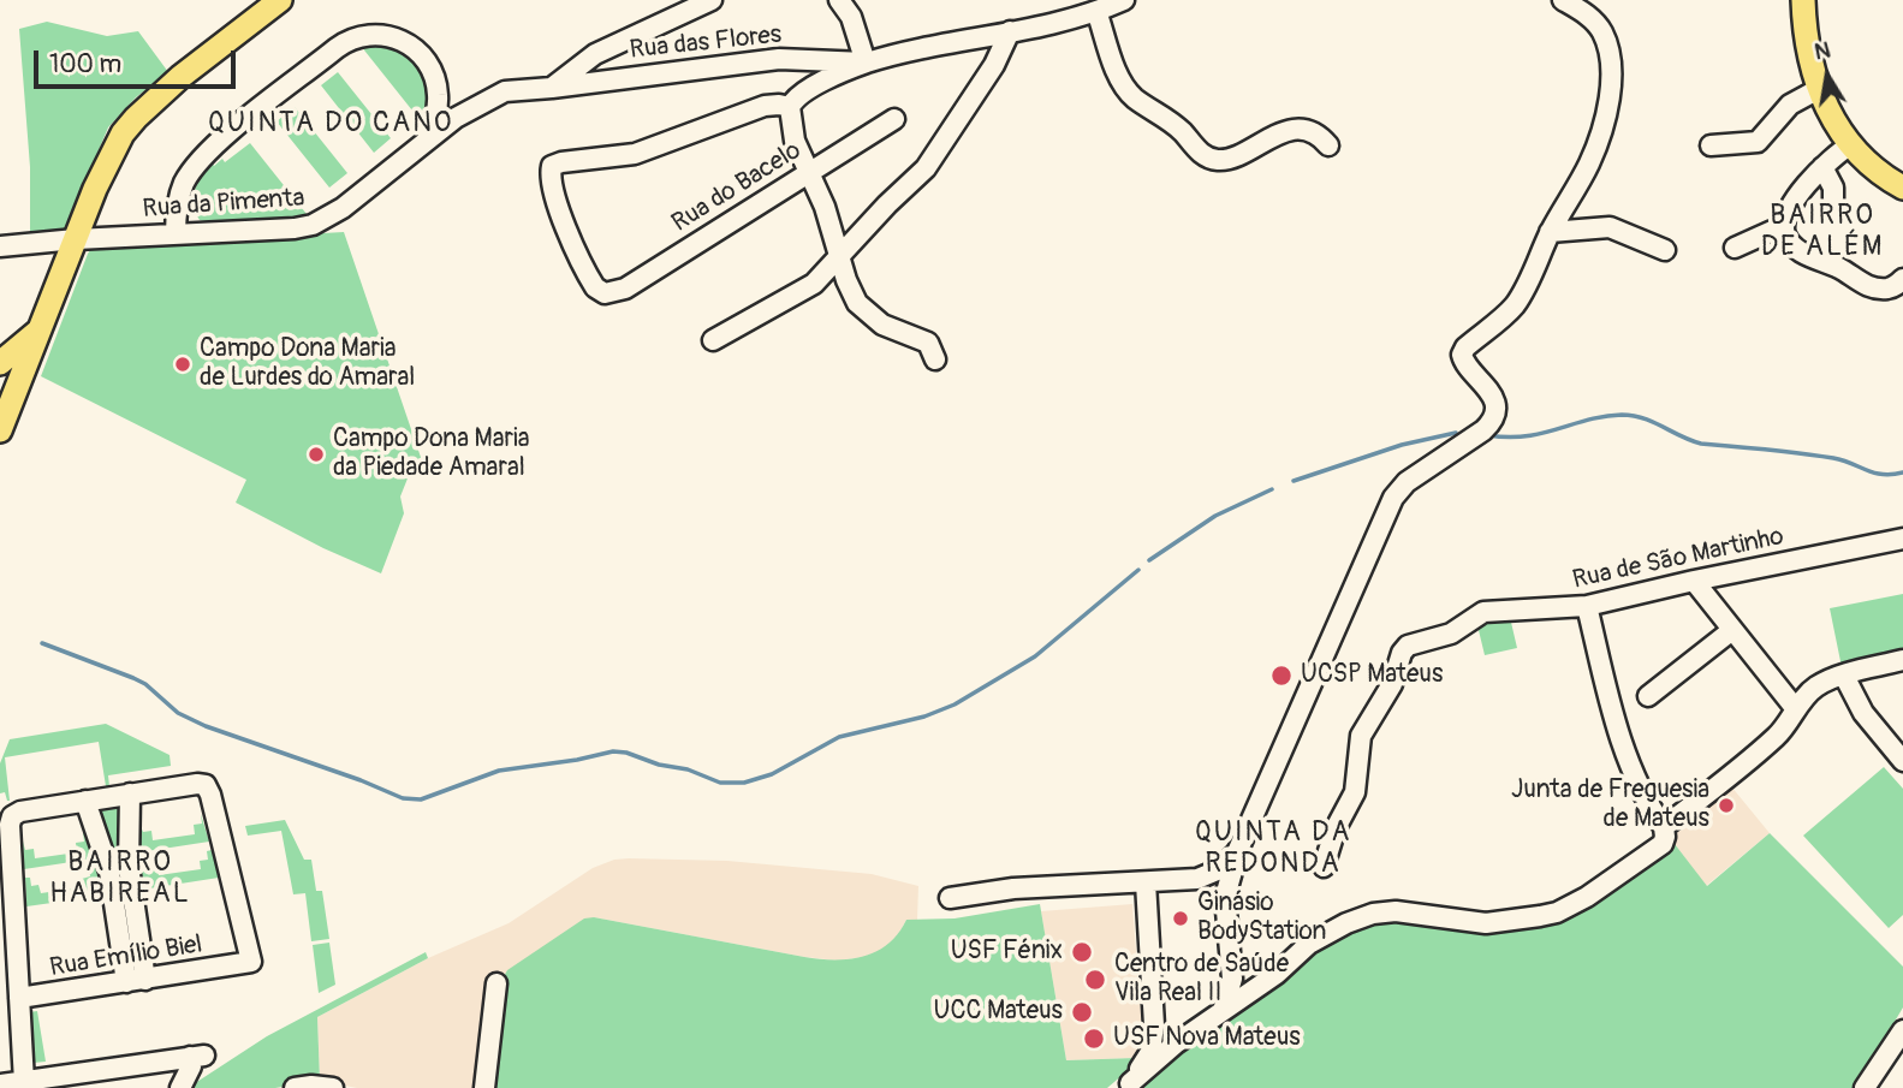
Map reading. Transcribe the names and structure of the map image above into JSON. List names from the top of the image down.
{
  "streets": {
    "street": [
      "Rua das Flores",
      "Rua do Bacelo",
      "Rua da Pimenta",
      "Rua de São Martinho",
      "Rua Emílio Biel"
    ]
  },
  "crossings": [
    ["Rua das Flores", "Rua da Pimenta"]
  ],
  "districts": [
    "QUINTA DO CANO",
    "BAIRRO DE ALÉM",
    "QUINTA DA REDONDA",
    "BAIRRO HABIREAL"
  ],
  "places": [
    "Campo Dona Maria de Lurdes do Amaral",
    "Campo Dona Maria da Piedade Amaral",
    "UCSP Mateus",
    "Junta de Freguesia de Mateus",
    "Ginásio BodyStation",
    "USF Fénix",
    "Centro de Saúde Vila Real II",
    "UCC Mateus",
    "USF Nova Mateus"
  ],
  "scale_bar": "100 m",
  "north": "top"
}
